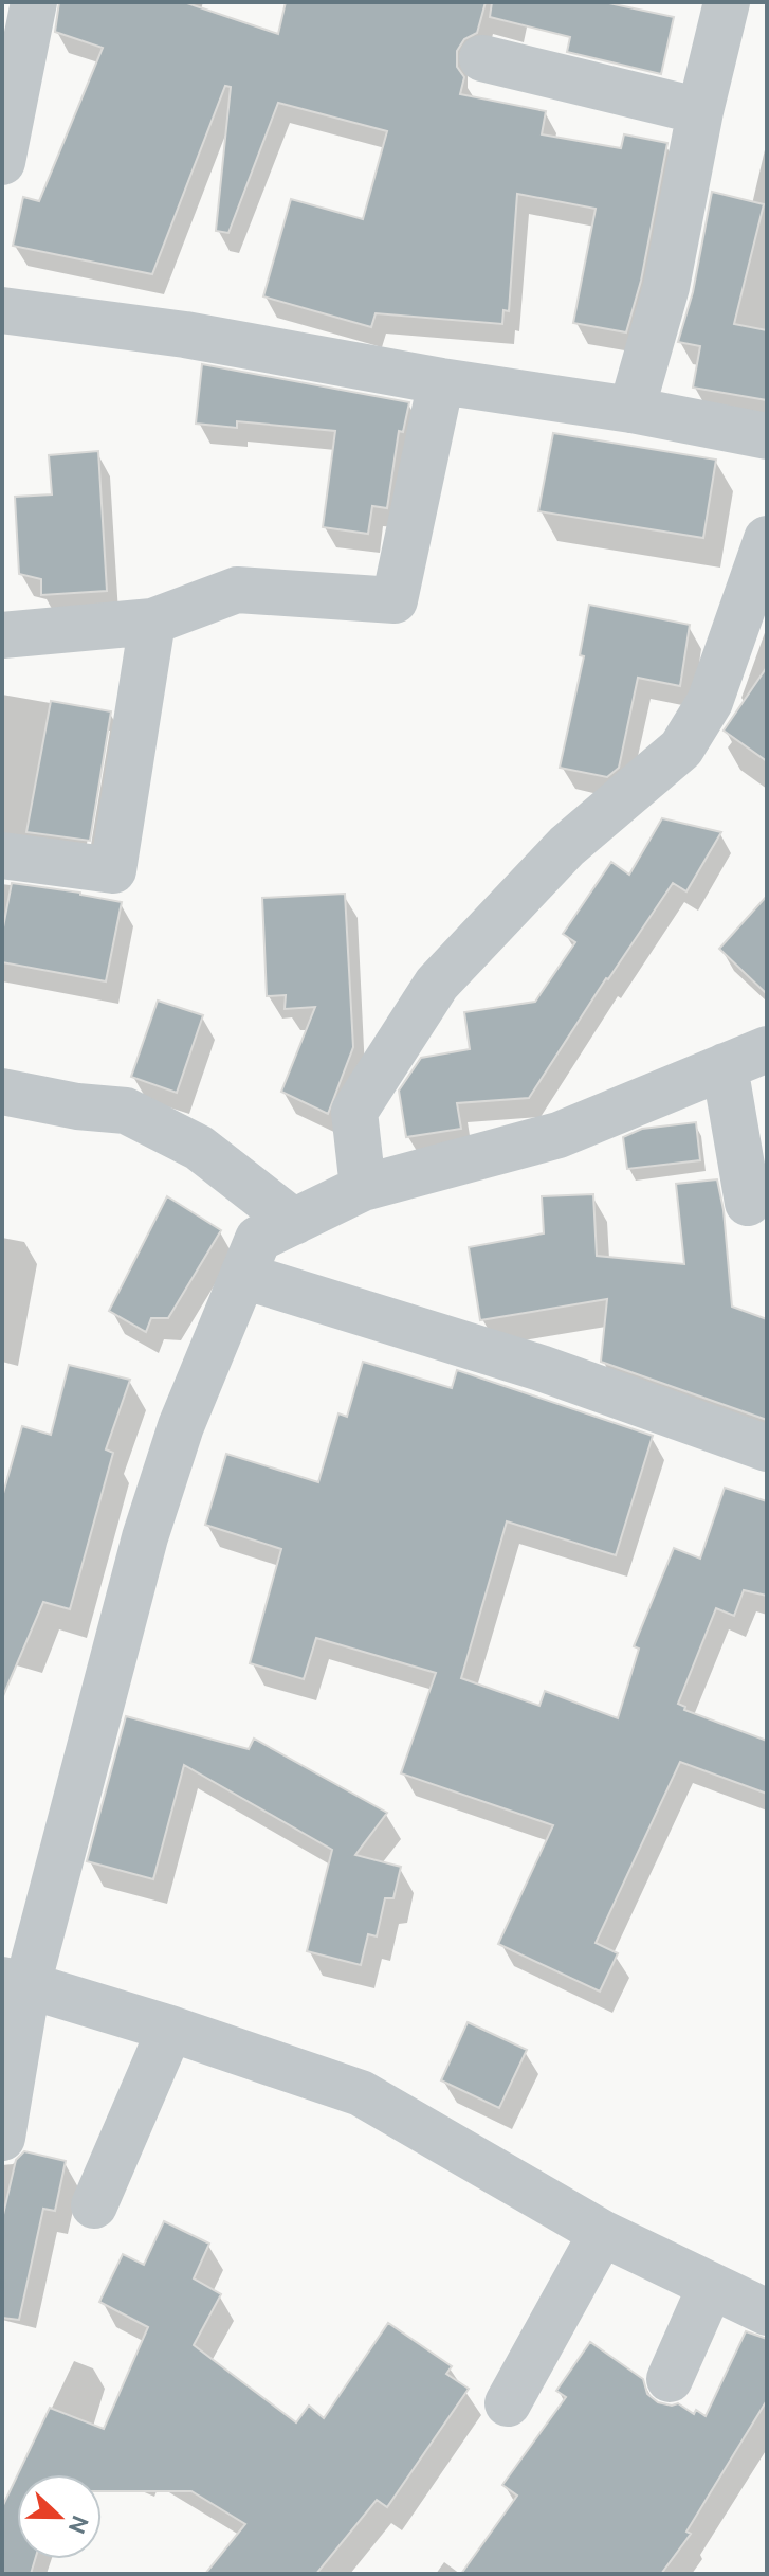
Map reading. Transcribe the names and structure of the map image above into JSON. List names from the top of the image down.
{
  "north": "right"
}
